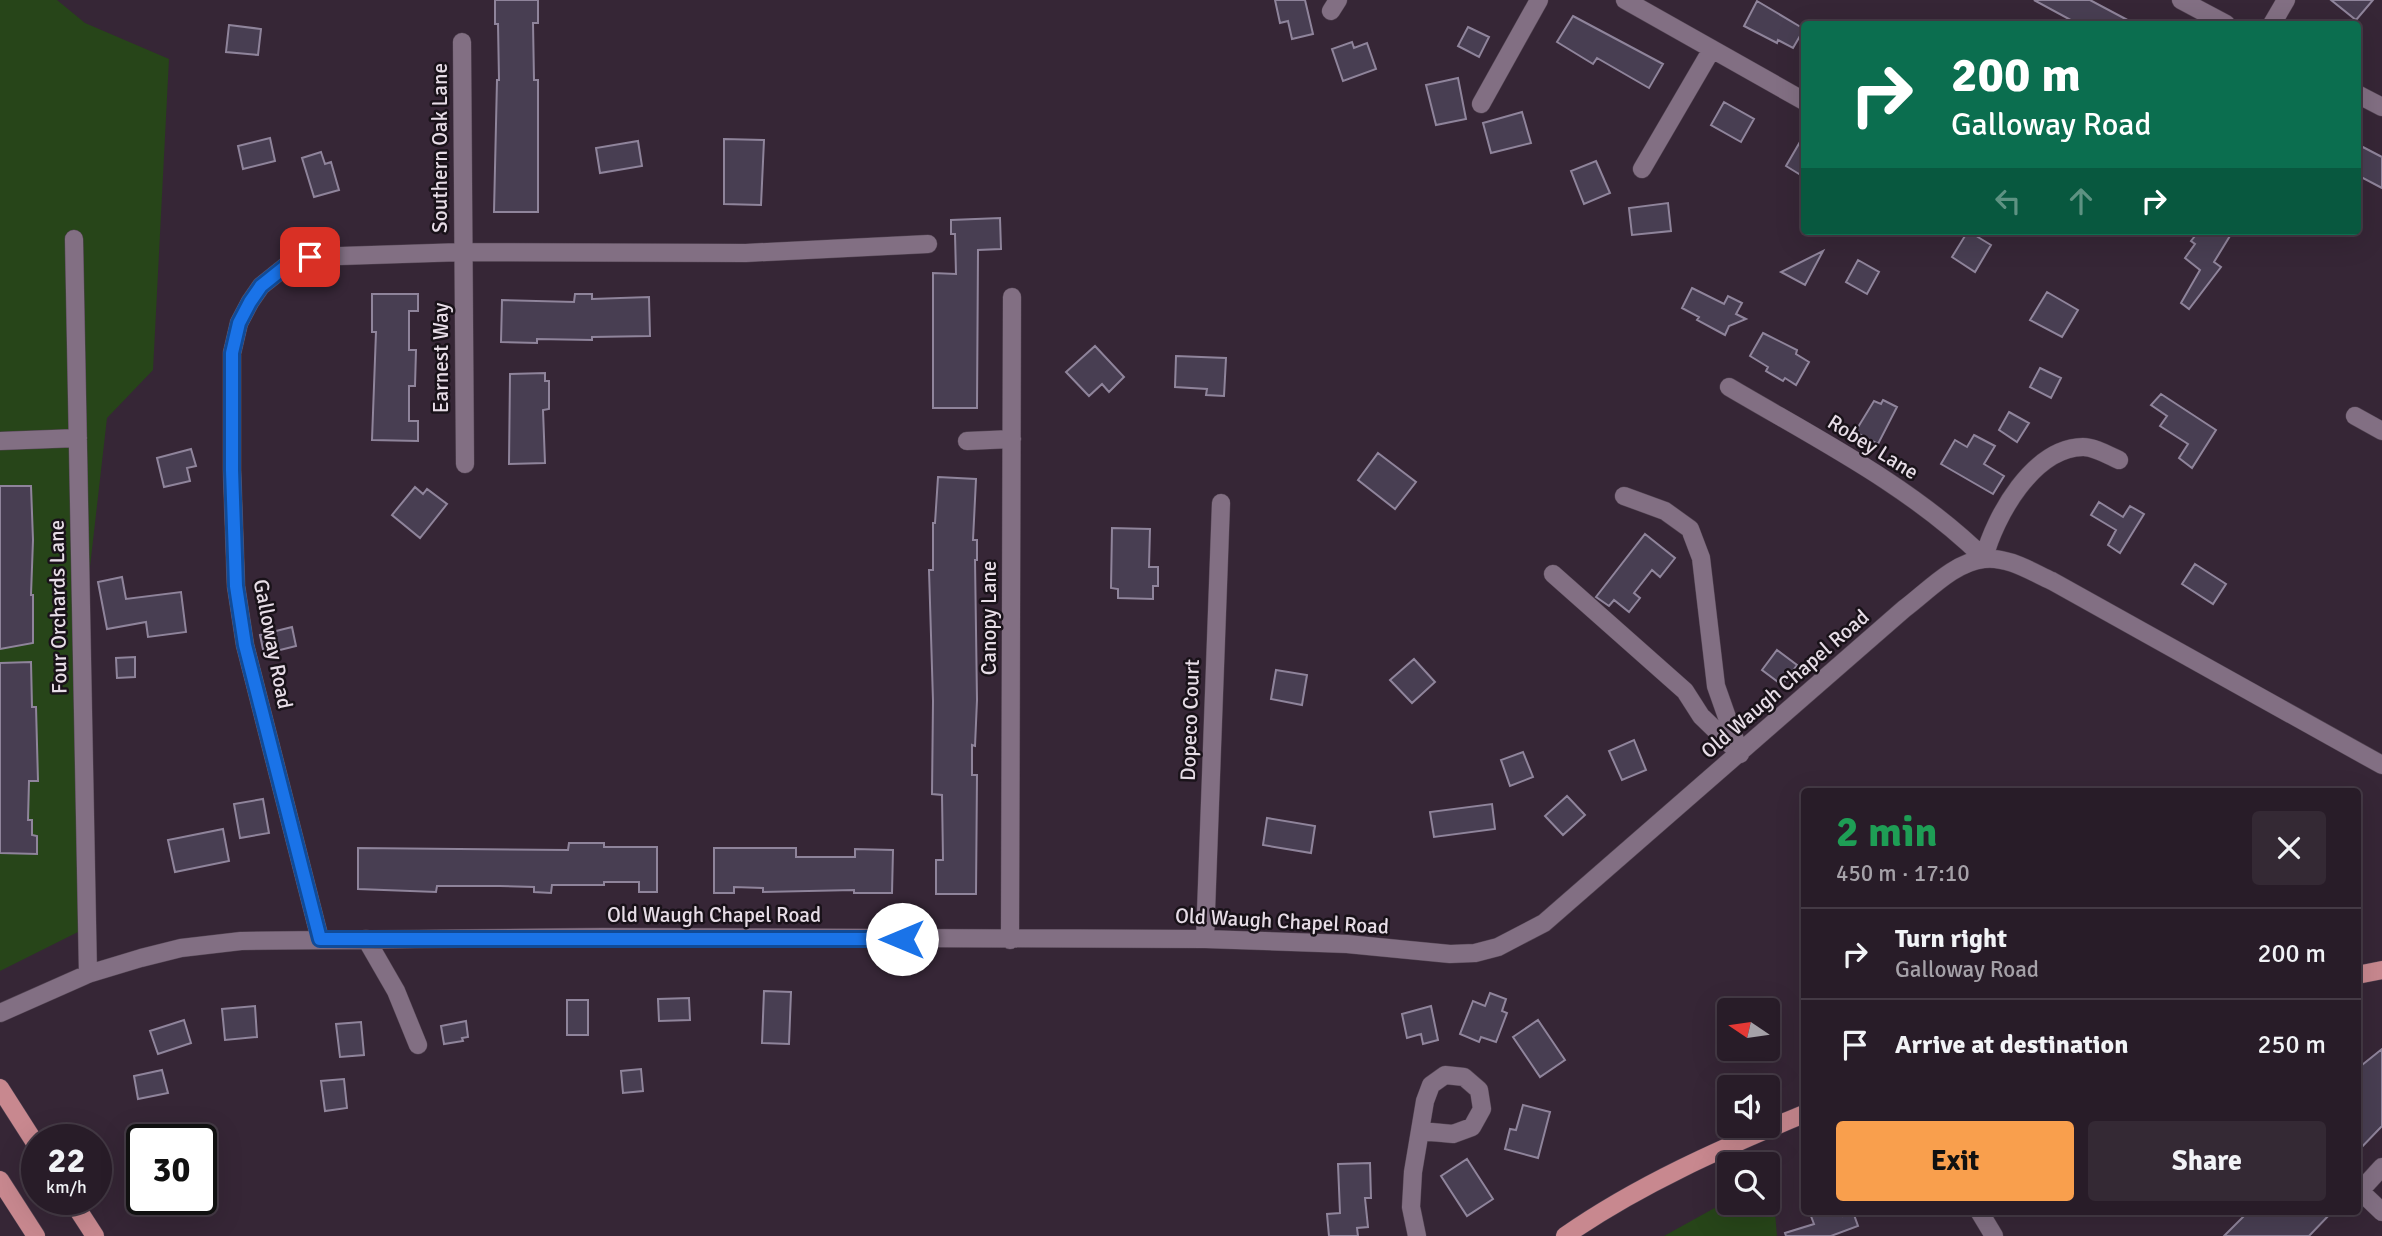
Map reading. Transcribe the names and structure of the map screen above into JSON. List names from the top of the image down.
{
  "streets": {
    "street": [
      "Southern Oak Lane",
      "Earnest Way",
      "Robey Lane",
      "Four Orchards Lane",
      "Canopy Lane",
      "Galloway Road",
      "Old Waugh Chapel Road",
      "Dopeco Court"
    ]
  },
  "crossings": [
    ["Southern Oak Lane", "Earnest Way"],
    ["Southern Oak Lane", "Galloway Road"],
    ["Earnest Way", "Galloway Road"],
    ["Robey Lane", "Old Waugh Chapel Road"],
    ["Four Orchards Lane", "Old Waugh Chapel Road"],
    ["Canopy Lane", "Old Waugh Chapel Road"],
    ["Galloway Road", "Old Waugh Chapel Road"],
    ["Old Waugh Chapel Road", "Dopeco Court"]
  ],
  "north": "left",
  "page": {
    "turn": ["200 m", "Galloway Road"],
    "heading": ["2 min", "450 m · 17:10"],
    "list": [
      {
        "name": "Turn right",
        "note": "Galloway Road",
        "value": "200 m"
      },
      {
        "name": "Arrive at destination",
        "value": "250 m"
      }
    ],
    "buttons": ["Exit", "Share"],
    "speed": "22 km/h",
    "limit": "30"
  }
}
